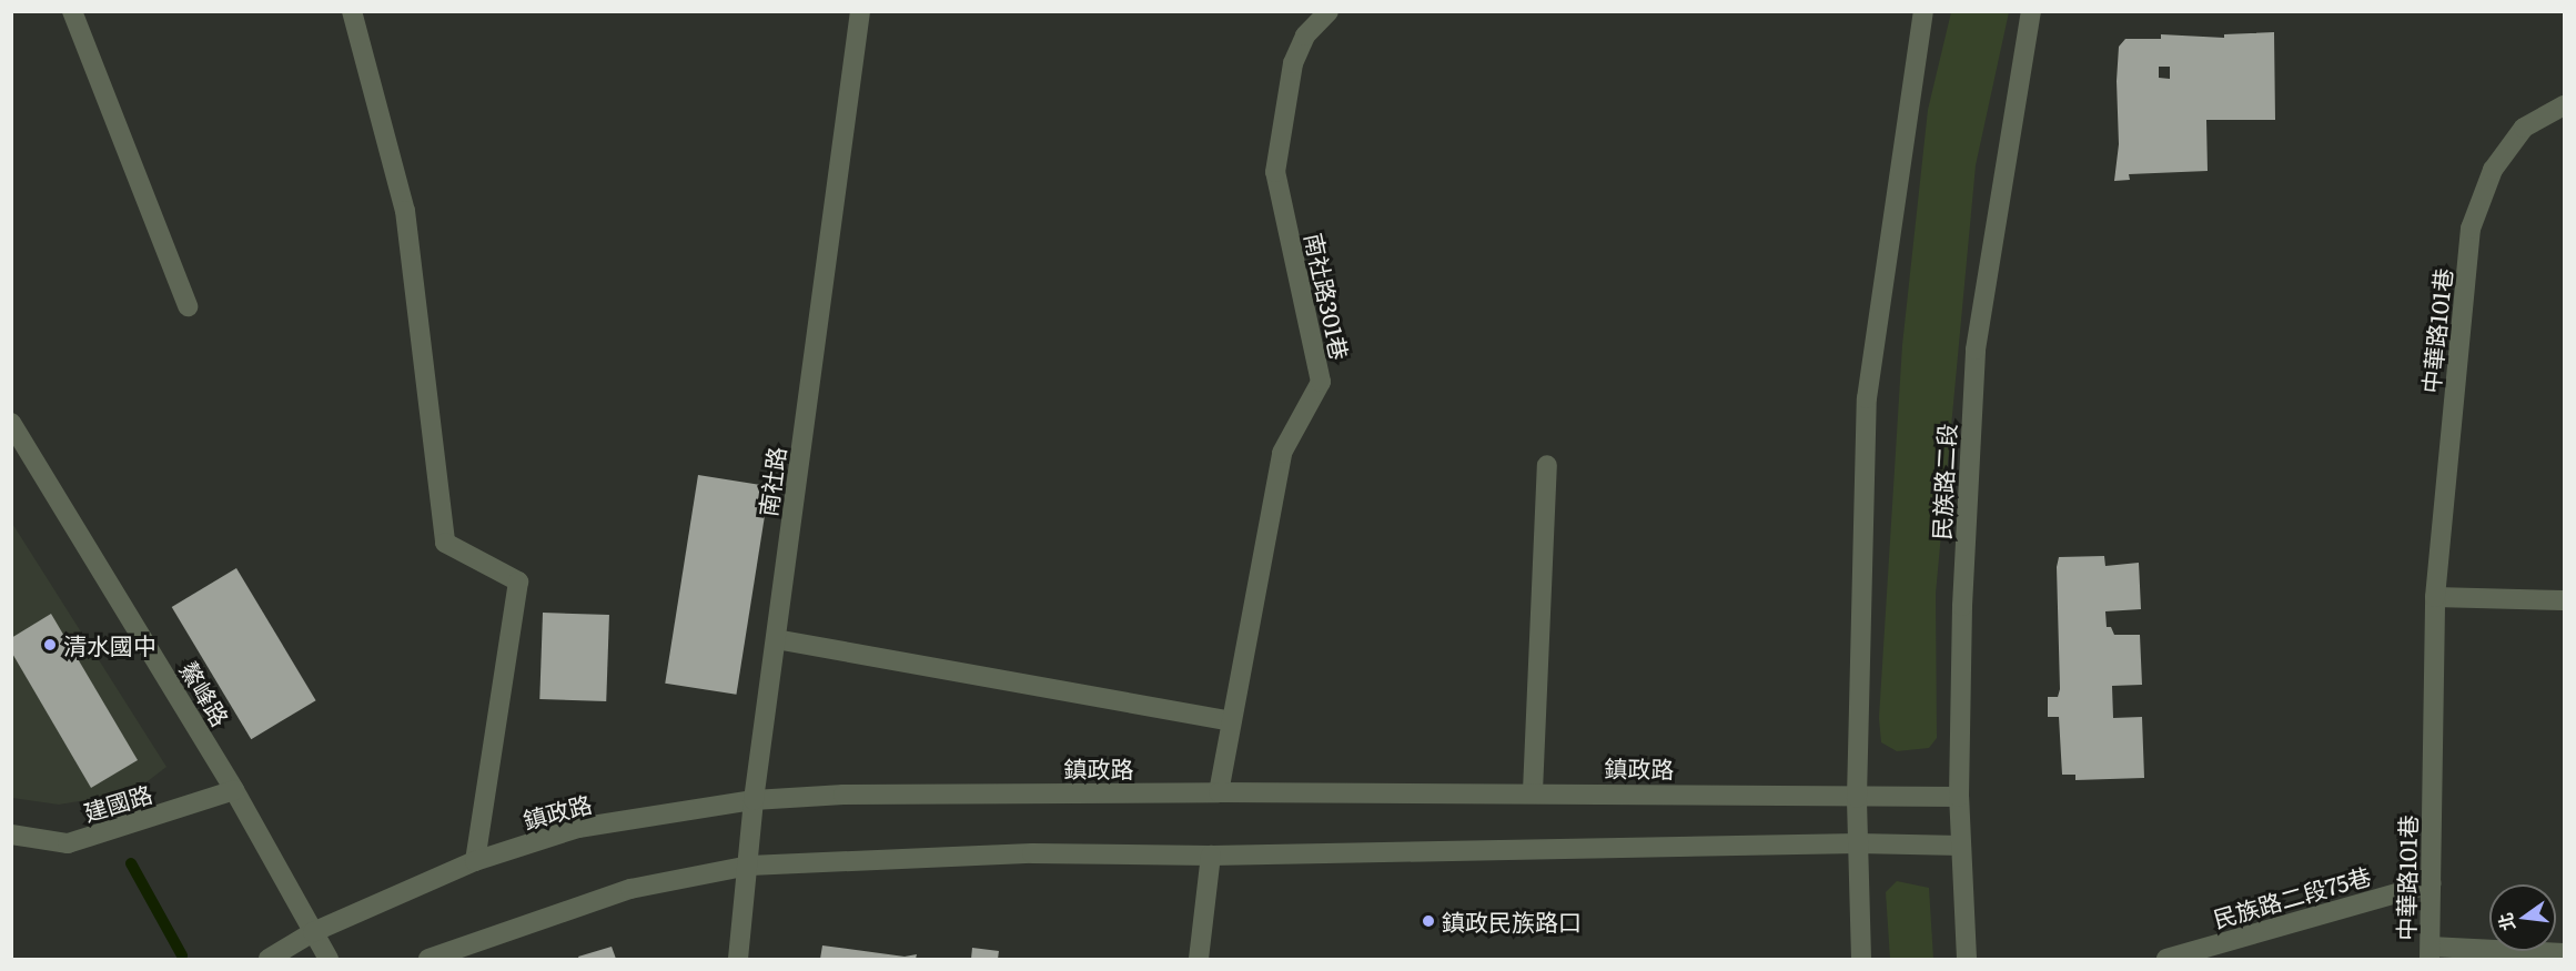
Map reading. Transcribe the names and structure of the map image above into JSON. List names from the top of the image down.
{
  "streets": {
    "street": [
      "南社路301巷",
      "中華路101巷",
      "南社路",
      "民族路二段",
      "鰲峰路",
      "鎮政路",
      "建國路",
      "民族路二段75巷"
    ]
  },
  "crossings": [
    ["南社路301巷", "鎮政路"],
    ["中華路101巷", "民族路二段75巷"],
    ["南社路", "鎮政路"],
    ["民族路二段", "鎮政路"],
    ["鰲峰路", "鎮政路"],
    ["鰲峰路", "建國路"]
  ],
  "places": ["清水國中", "鎮政民族路口"],
  "north": "left"
}
